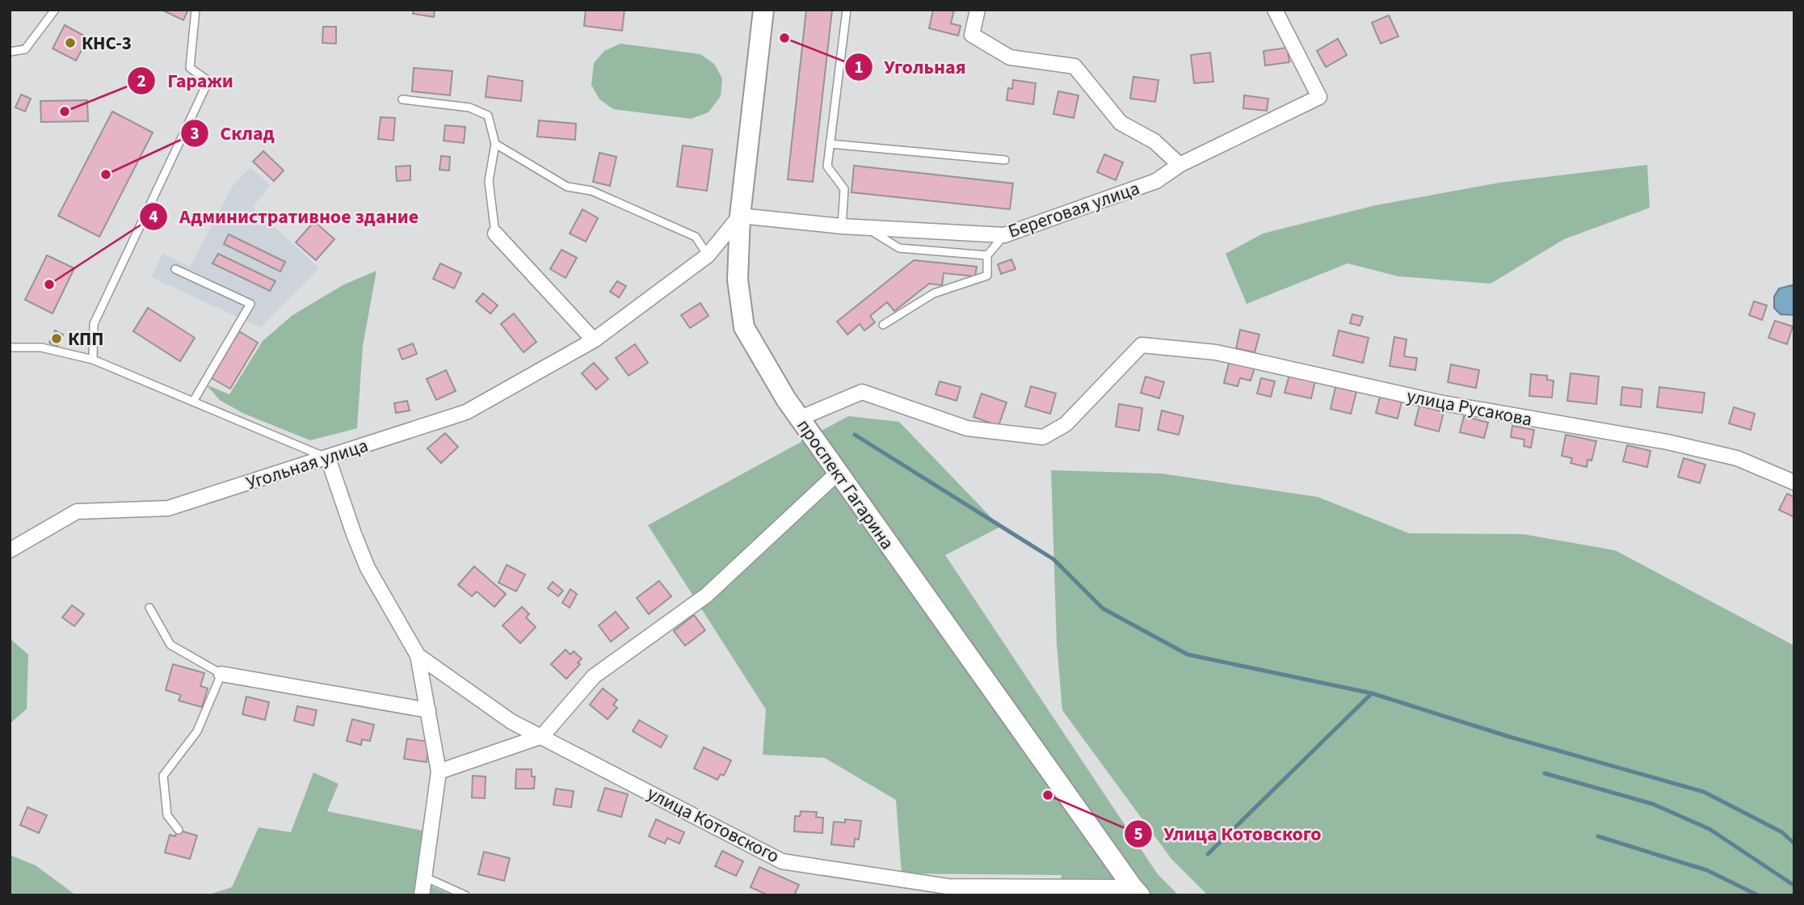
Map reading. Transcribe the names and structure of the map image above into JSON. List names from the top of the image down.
{
  "streets": {
    "main road": ["проспект Гагарина"],
    "street": [
      "Береговая улица",
      "улица Русакова",
      "Угольная улица",
      "улица Котовского"
    ]
  },
  "crossings": [
    ["Береговая улица", "Угольная улица"],
    ["Береговая улица", "проспект Гагарина"],
    ["улица Русакова", "проспект Гагарина"],
    ["Угольная улица", "проспект Гагарина"],
    ["Угольная улица", "улица Котовского"],
    ["проспект Гагарина", "улица Котовского"]
  ],
  "places": [
    "Угольная",
    "КНС-3",
    "Гаражи",
    "Склад",
    "Административное здание",
    "КПП",
    "Улица Котовского"
  ]
}
